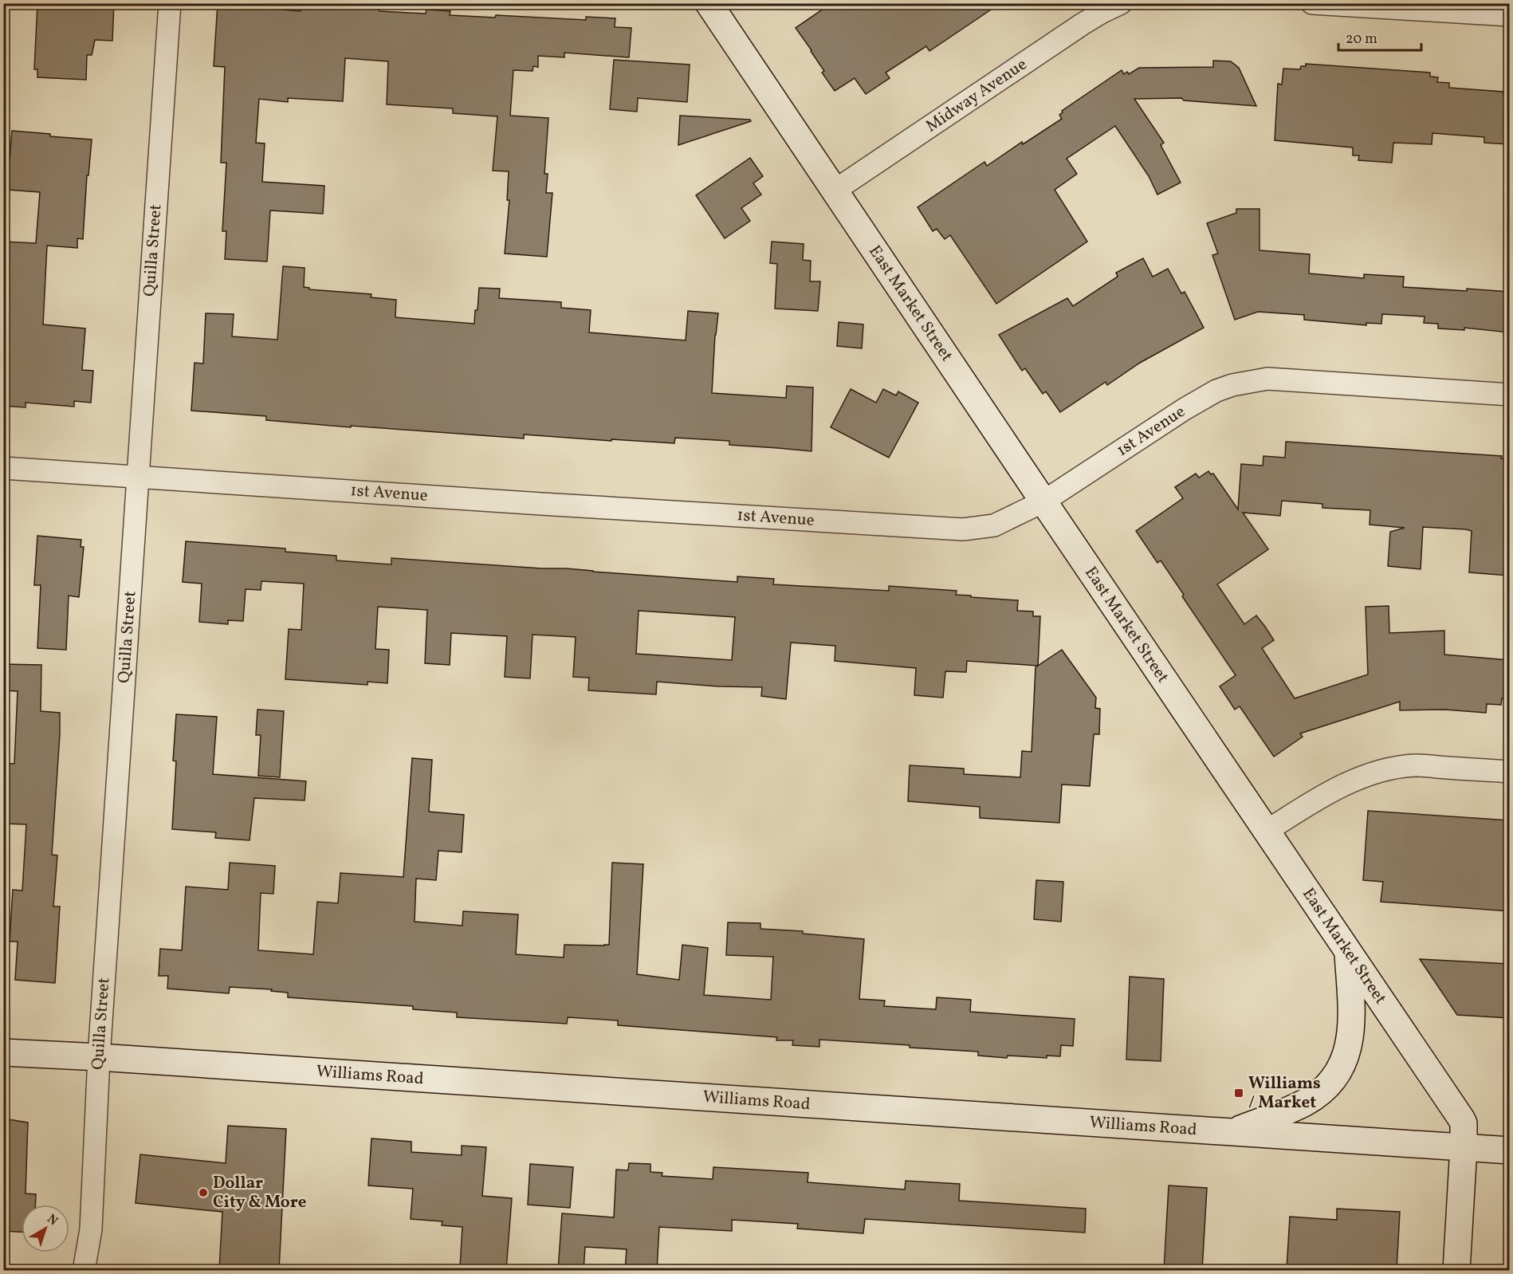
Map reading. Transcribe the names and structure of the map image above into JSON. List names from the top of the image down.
{
  "streets": {
    "main road": ["East Market Street", "Williams Road"],
    "street": ["Midway Avenue", "Quilla Street", "1st Avenue"]
  },
  "crossings": [
    ["Midway Avenue", "East Market Street"],
    ["Quilla Street", "1st Avenue"],
    ["Quilla Street", "Williams Road"],
    ["East Market Street", "1st Avenue"],
    ["East Market Street", "Williams Road"]
  ],
  "places": {
    "transit": ["Williams / Market"],
    "other": ["Dollar City & More"]
  },
  "scale_bar": "20 m",
  "north": "top right"
}
